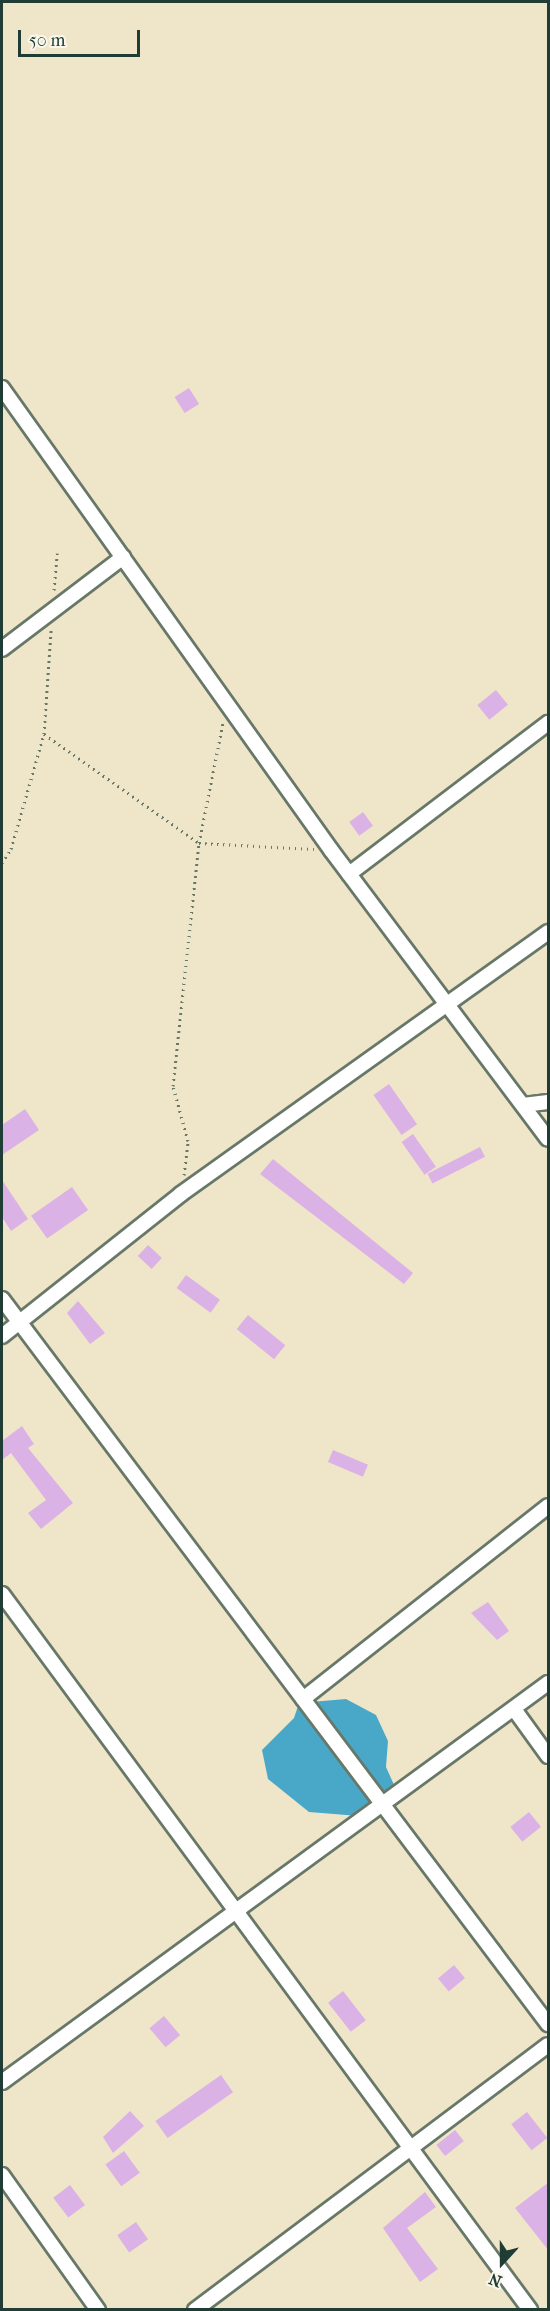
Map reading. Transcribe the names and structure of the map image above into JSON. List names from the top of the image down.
{
  "scale_bar": "50 m",
  "north": "bottom"
}
